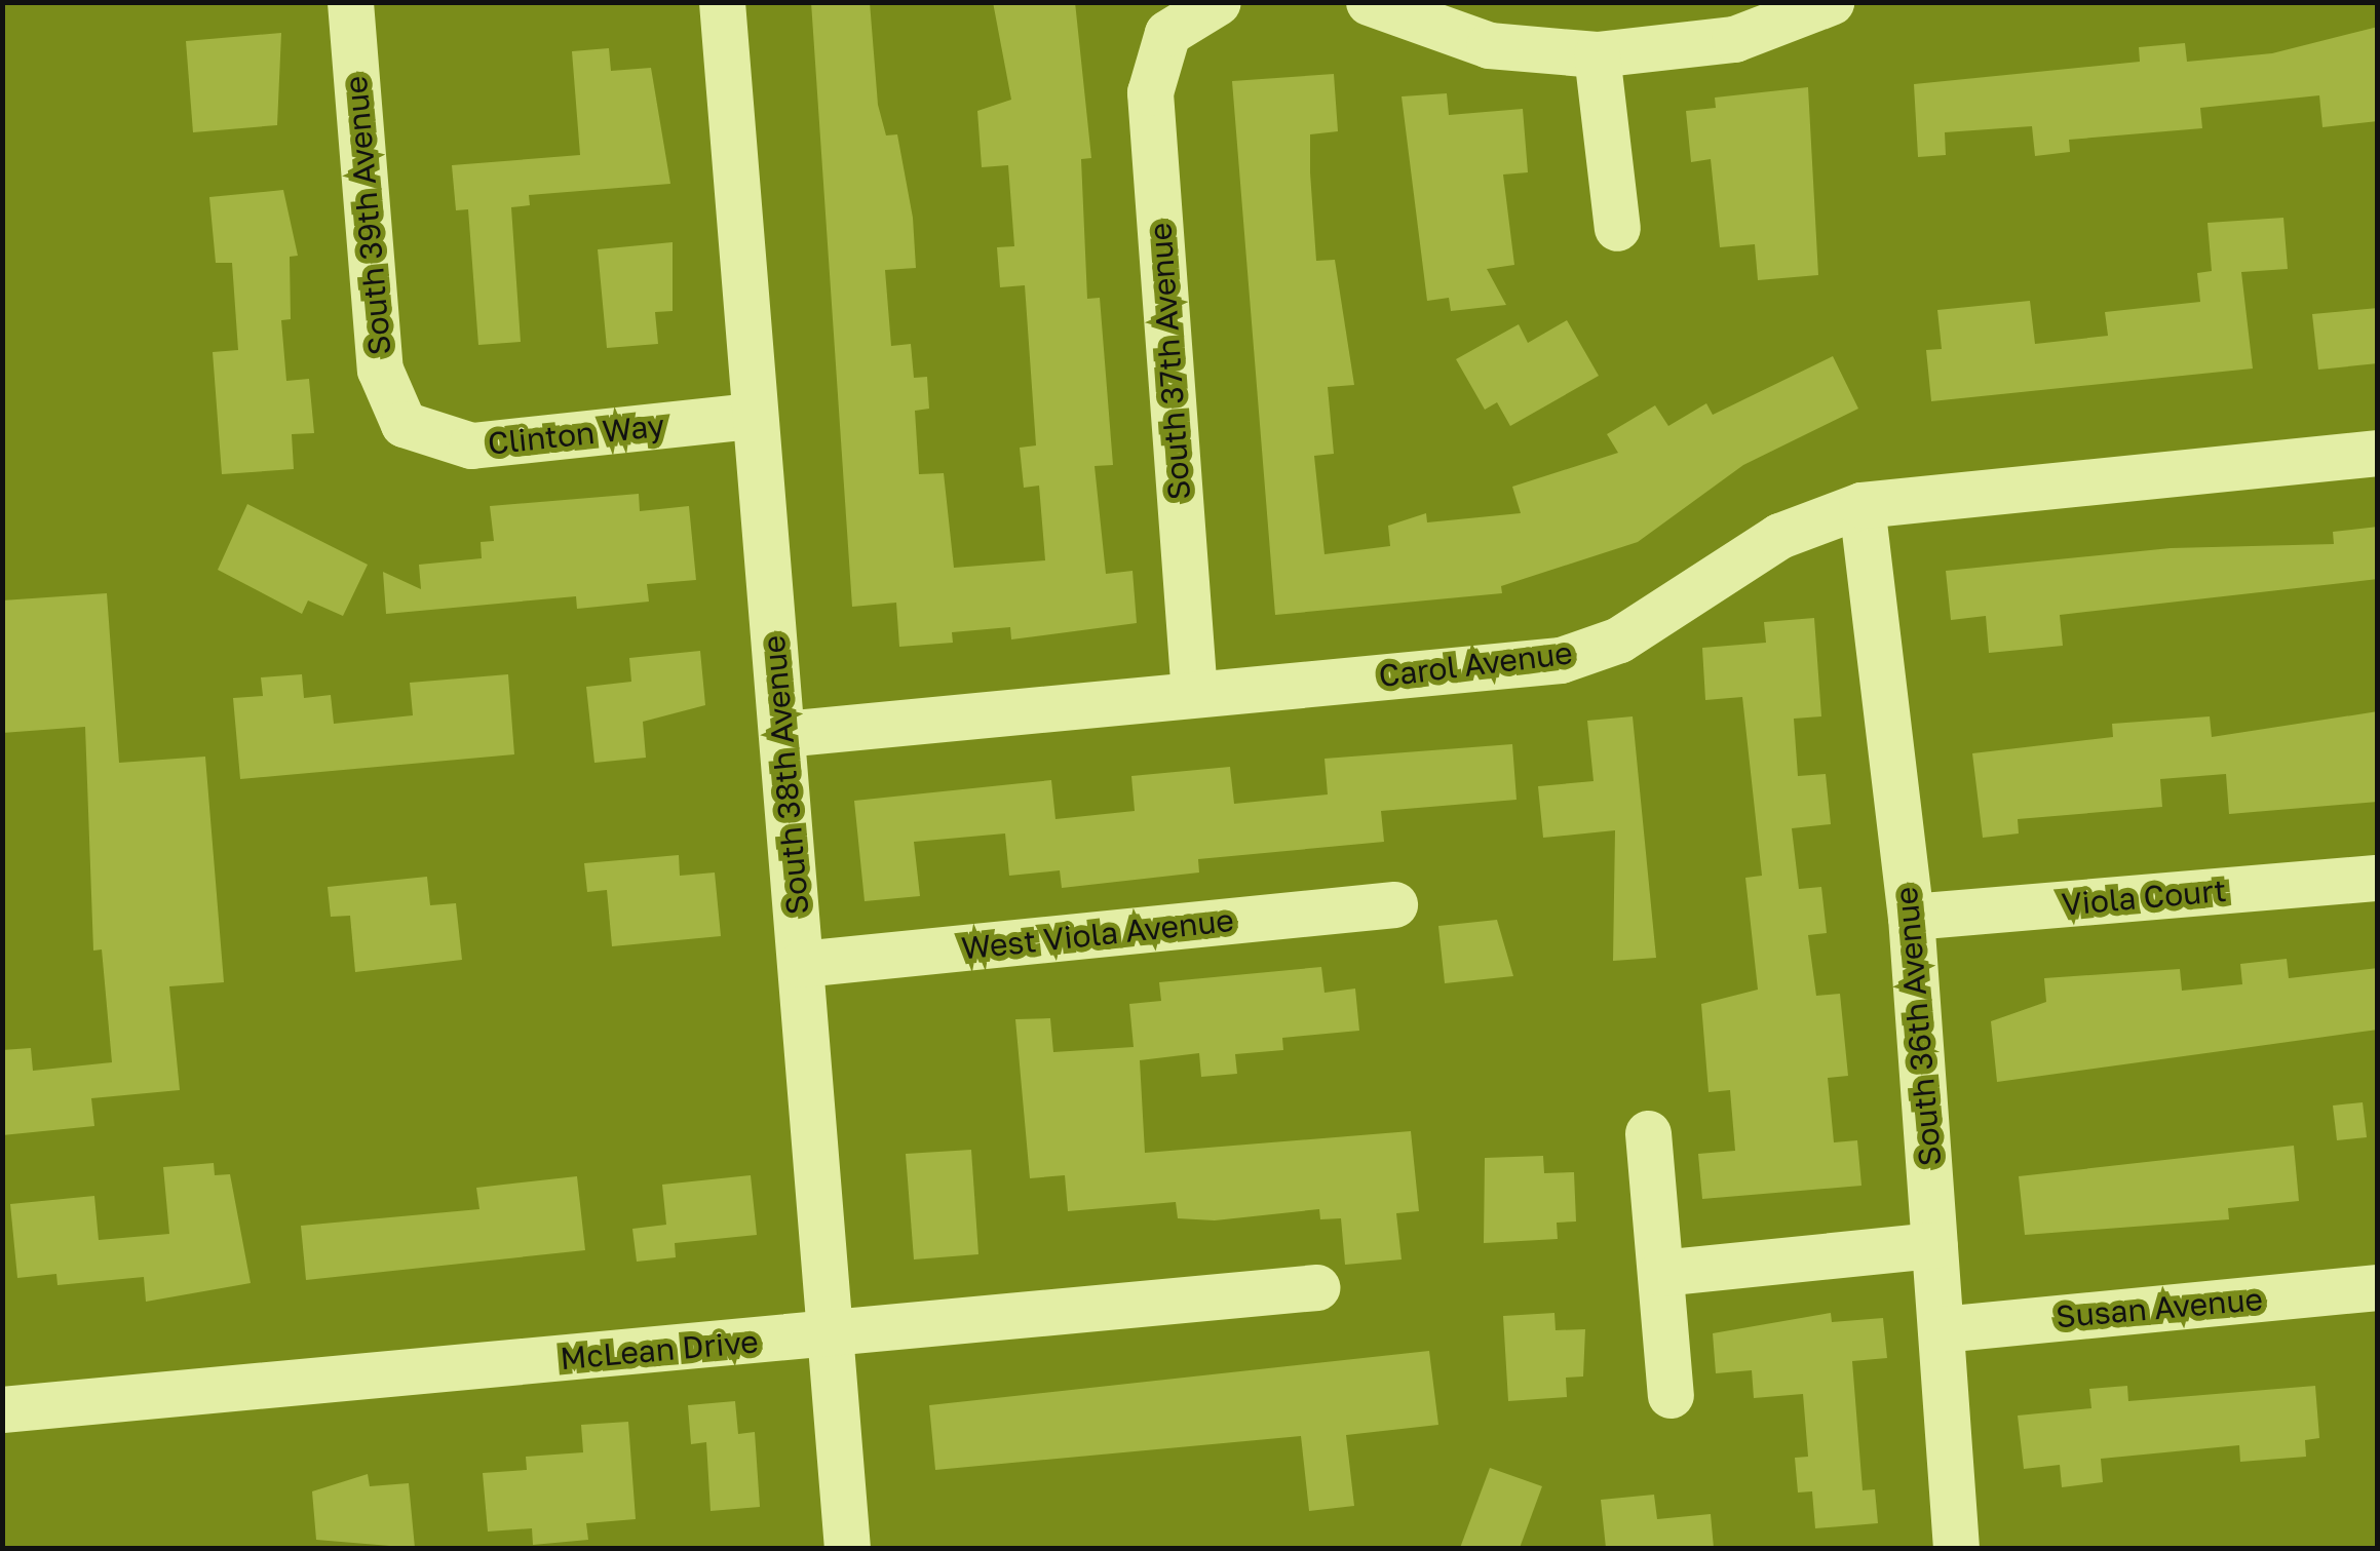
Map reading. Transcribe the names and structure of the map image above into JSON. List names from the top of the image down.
{
  "streets": {
    "street": [
      "South 39th Avenue",
      "South 37th Avenue",
      "Clinton Way",
      "Carol Avenue",
      "South 38th Avenue",
      "Viola Court",
      "West Viola Avenue",
      "South 36th Avenue",
      "Susan Avenue",
      "McLean Drive"
    ]
  },
  "crossings": [
    ["South 39th Avenue", "Clinton Way"],
    ["South 37th Avenue", "Carol Avenue"],
    ["Clinton Way", "South 38th Avenue"],
    ["Carol Avenue", "South 38th Avenue"],
    ["Carol Avenue", "South 36th Avenue"],
    ["South 38th Avenue", "West Viola Avenue"],
    ["South 38th Avenue", "McLean Drive"],
    ["Viola Court", "South 36th Avenue"],
    ["South 36th Avenue", "Susan Avenue"]
  ]
}
